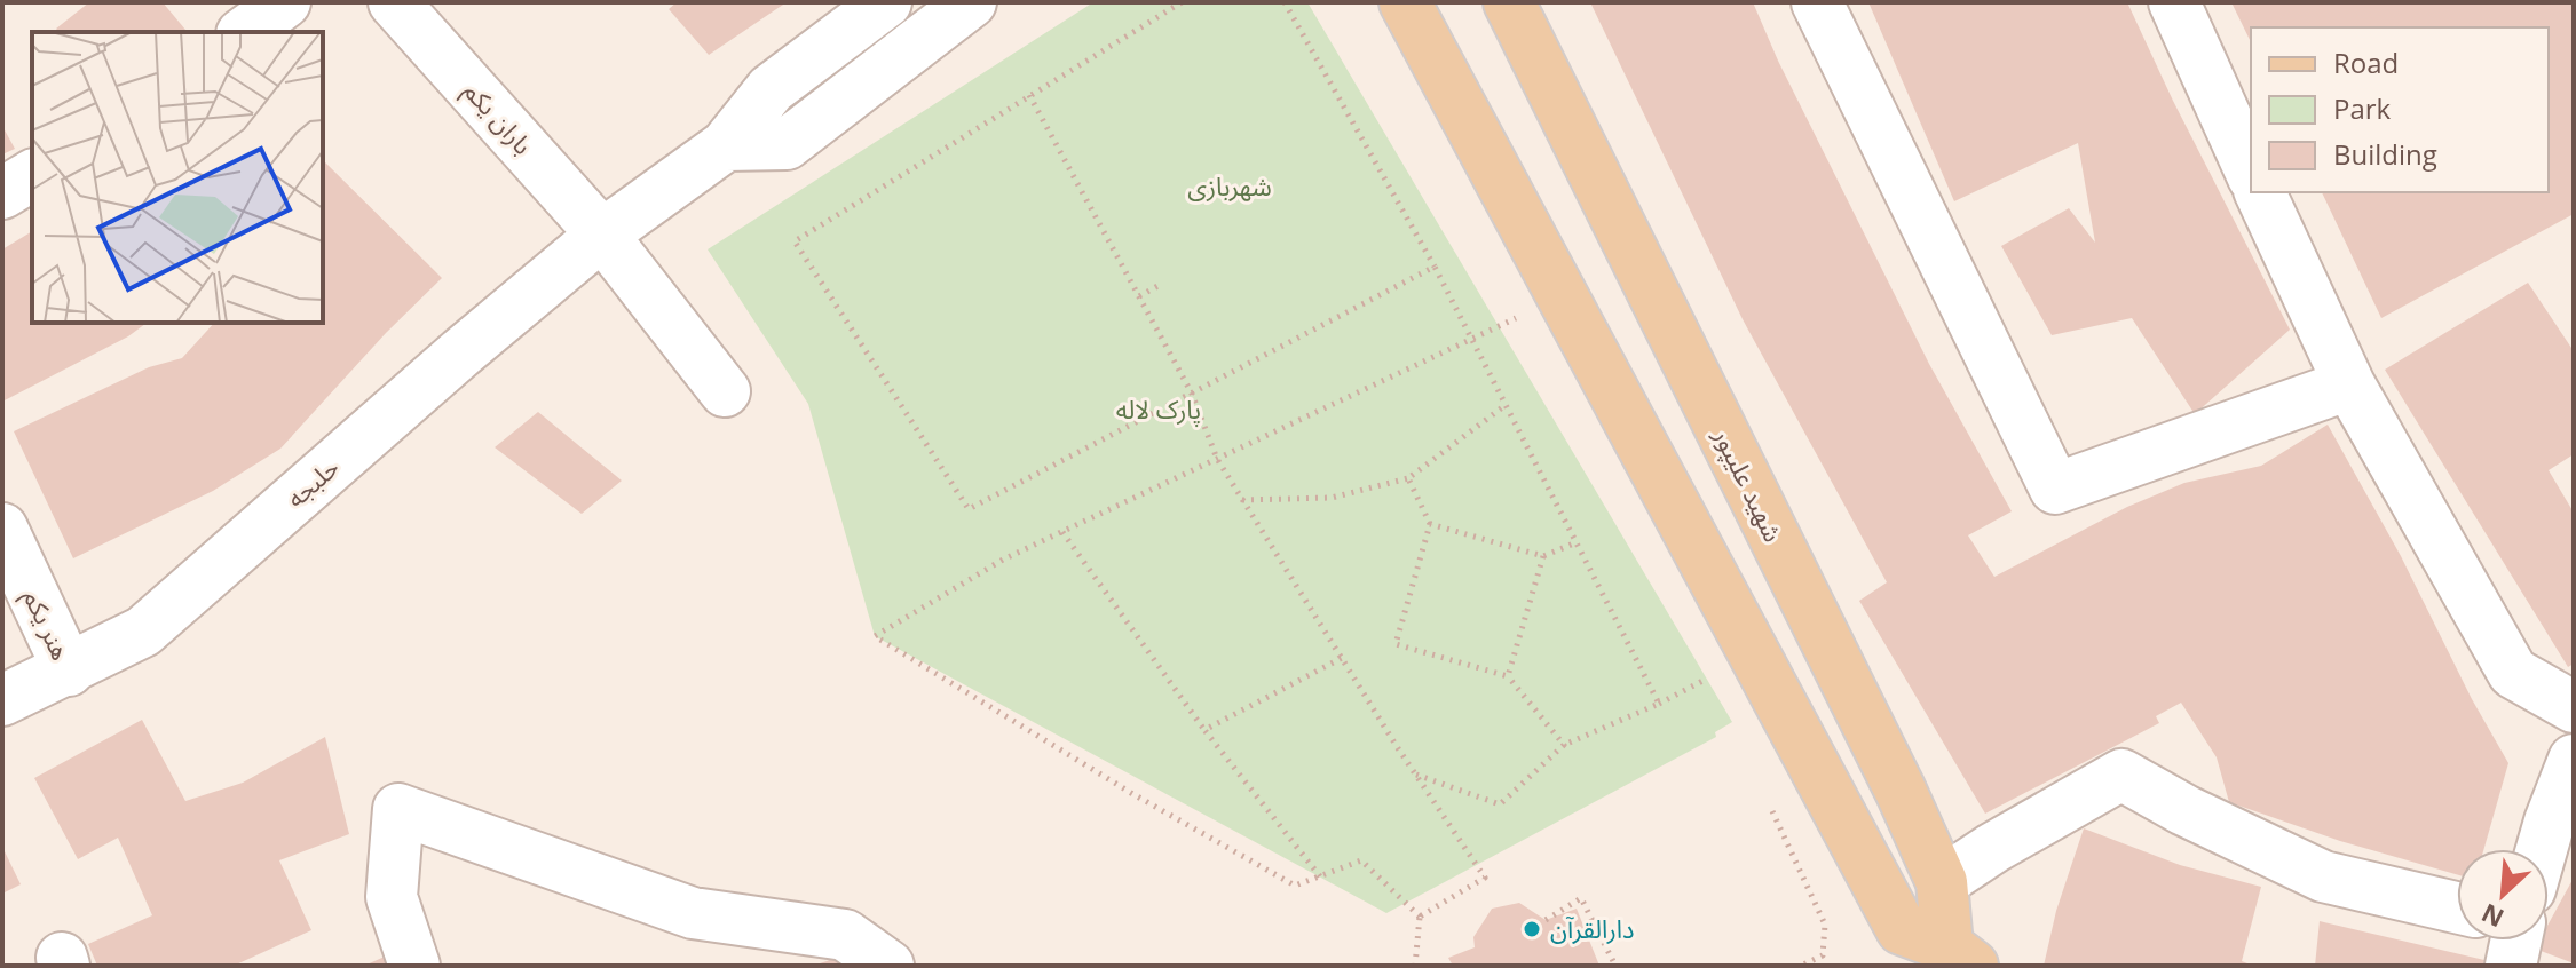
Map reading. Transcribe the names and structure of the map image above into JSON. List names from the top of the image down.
{
  "streets": {
    "main road": ["شهید علیپور"],
    "street": ["باران یکم", "حلبجه", "هنر یکم"]
  },
  "crossings": [
    ["باران یکم", "حلبجه"],
    ["حلبجه", "هنر یکم"]
  ],
  "parks": ["شهربازی", "پارک لاله"],
  "places": ["دارالقرآن"],
  "legend": ["Road", "Park", "Building"],
  "north": "bottom left"
}
